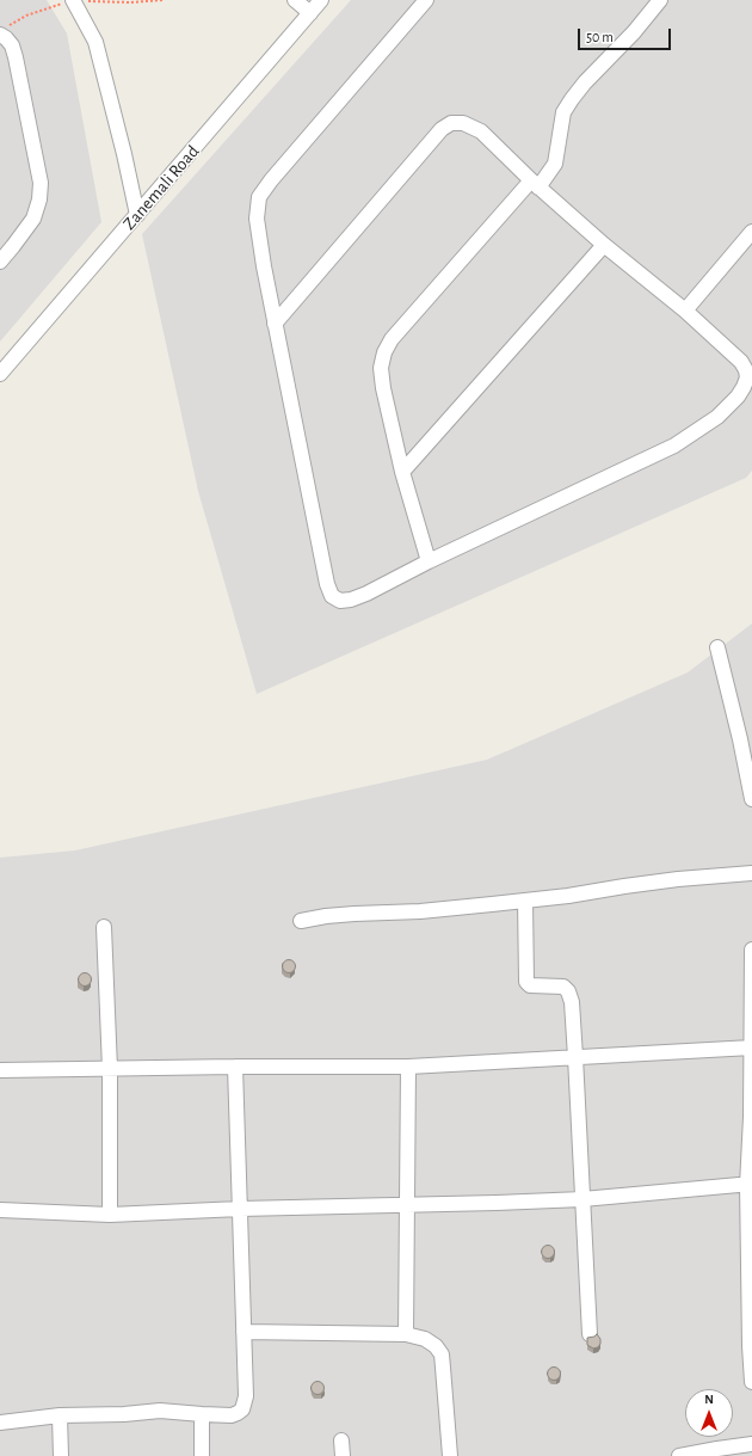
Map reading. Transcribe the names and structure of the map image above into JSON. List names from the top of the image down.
{
  "streets": {
    "street": ["Zanemali Road"]
  },
  "scale_bar": "50 m",
  "north": "top"
}
